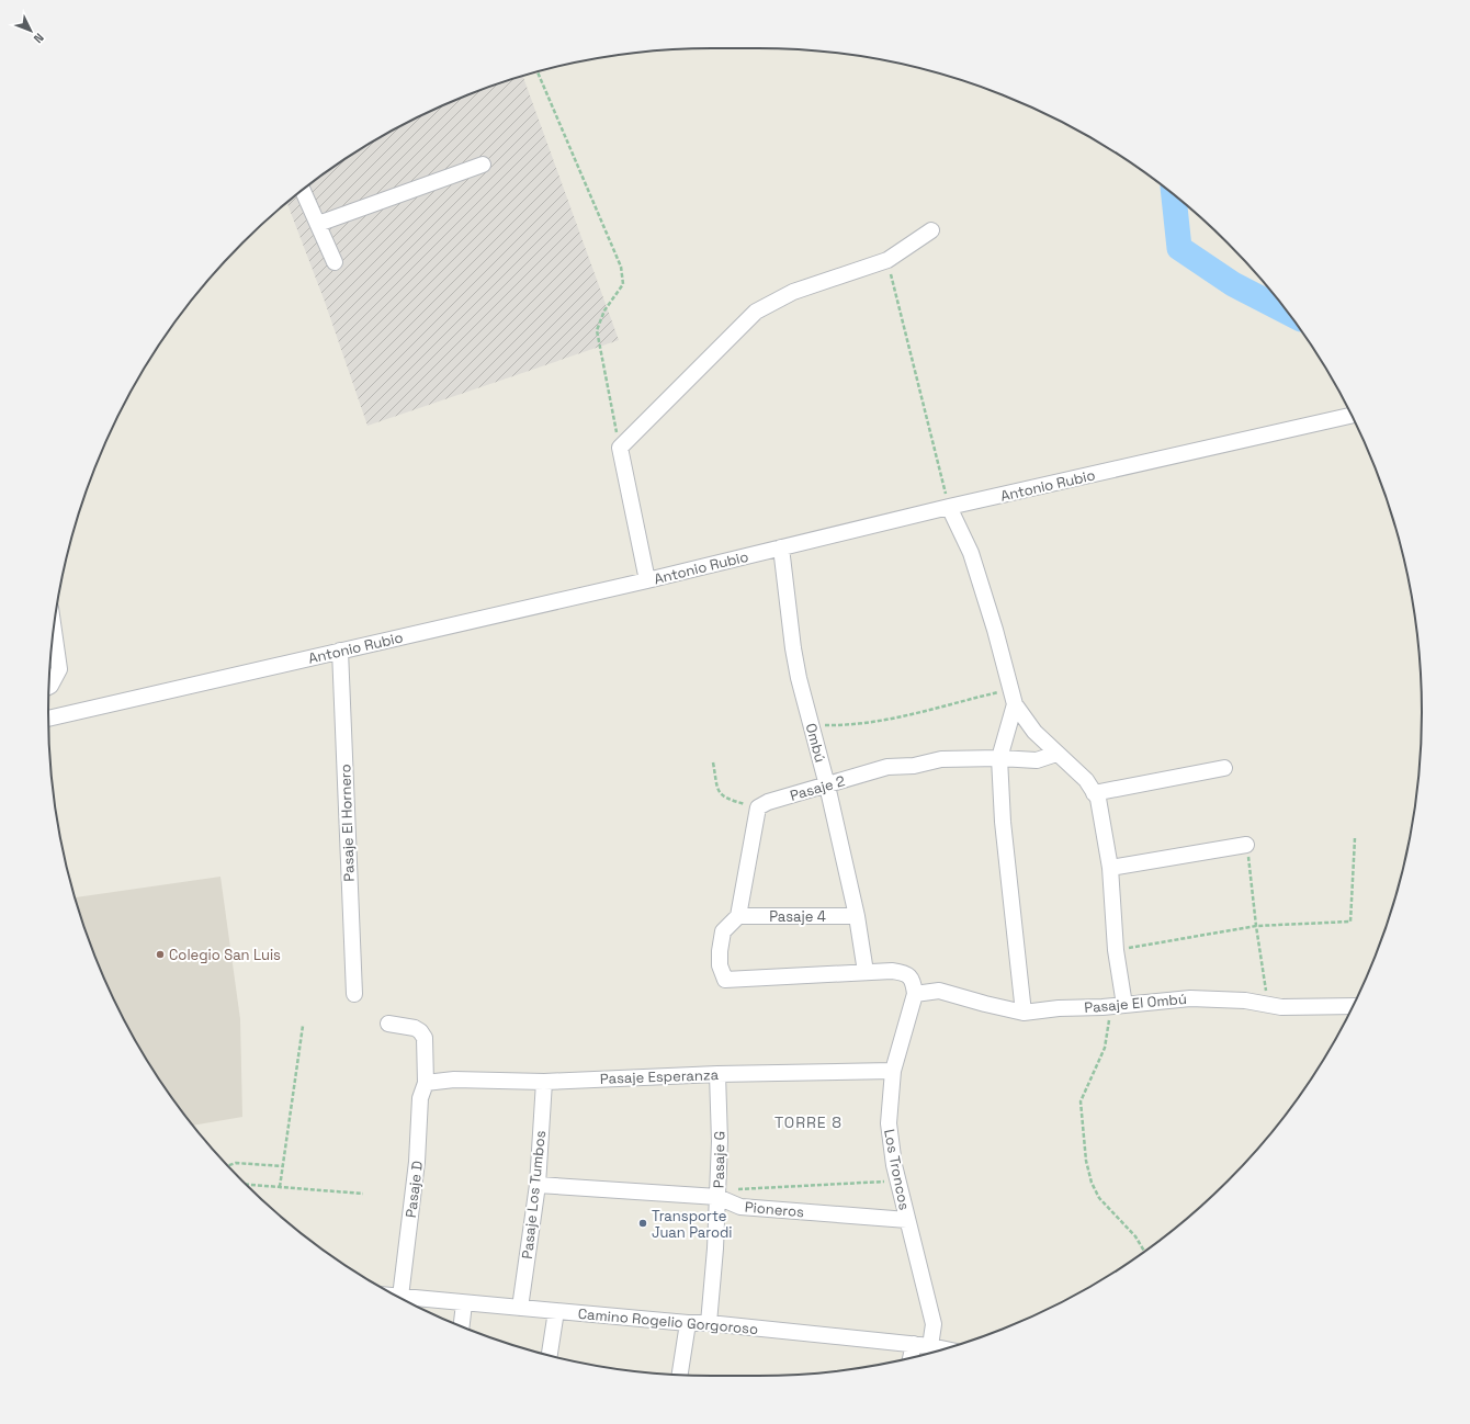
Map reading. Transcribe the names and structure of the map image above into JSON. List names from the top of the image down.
{
  "streets": {
    "street": [
      "Antonio Rubio",
      "Ombú",
      "Pasaje 2",
      "Pasaje El Hornero",
      "Pasaje 4",
      "Pasaje El Ombú",
      "Pasaje Esperanza",
      "Pasaje G",
      "Los Troncos",
      "Pasaje D",
      "Pasaje Los Tumbos",
      "Pioneros",
      "Camino Rogelio Gorgoroso"
    ]
  },
  "crossings": [
    ["Antonio Rubio", "Ombú"],
    ["Antonio Rubio", "Pasaje El Hornero"],
    ["Ombú", "Pasaje 2"],
    ["Ombú", "Pasaje 4"],
    ["Pasaje El Ombú", "Los Troncos"],
    ["Pasaje Esperanza", "Pasaje G"],
    ["Pasaje Esperanza", "Los Troncos"],
    ["Pasaje Esperanza", "Pasaje D"],
    ["Pasaje Esperanza", "Pasaje Los Tumbos"],
    ["Pasaje G", "Pioneros"],
    ["Pasaje G", "Camino Rogelio Gorgoroso"],
    ["Los Troncos", "Pioneros"],
    ["Los Troncos", "Camino Rogelio Gorgoroso"],
    ["Pasaje D", "Camino Rogelio Gorgoroso"],
    ["Pasaje Los Tumbos", "Pioneros"],
    ["Pasaje Los Tumbos", "Camino Rogelio Gorgoroso"]
  ],
  "districts": ["TORRE 8"],
  "places": ["Colegio San Luis", "Transporte Juan Parodi"],
  "north": "bottom right"
}
